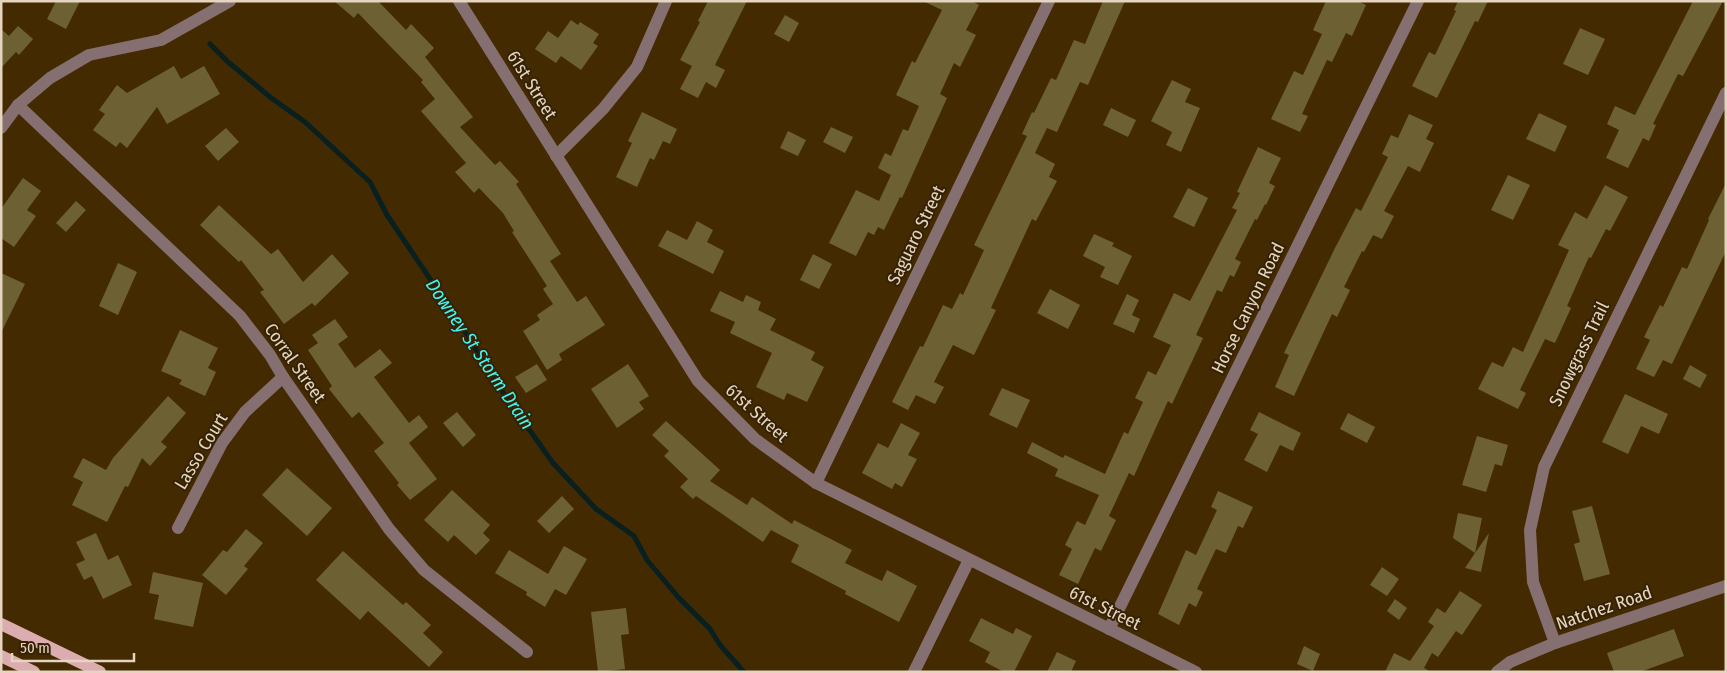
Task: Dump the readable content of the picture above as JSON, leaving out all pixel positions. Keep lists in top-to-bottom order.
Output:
{
  "streets": {
    "street": [
      "61st Street",
      "Saguaro Street",
      "Horse Canyon Road",
      "Snowgrass Trail",
      "Corral Street",
      "Lasso Court",
      "Natchez Road"
    ]
  },
  "crossings": [
    ["61st Street", "Saguaro Street"],
    ["61st Street", "Horse Canyon Road"],
    ["Snowgrass Trail", "Natchez Road"],
    ["Corral Street", "Lasso Court"]
  ],
  "water": ["Downey St Storm Drain"],
  "scale_bar": "50 m"
}
